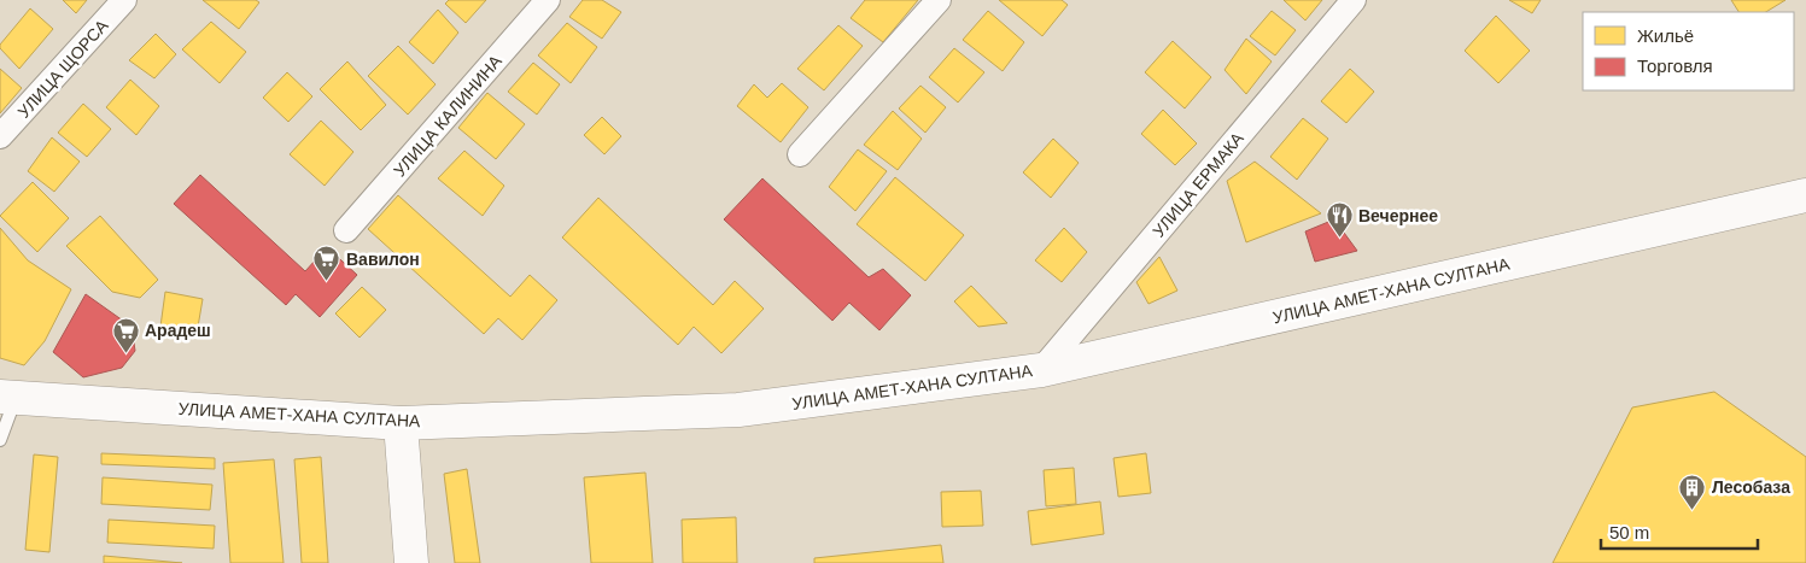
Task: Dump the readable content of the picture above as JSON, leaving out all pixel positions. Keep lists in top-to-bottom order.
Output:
{
  "streets": {
    "main road": ["УЛИЦА АМЕТ-ХАНА СУЛТАНА"],
    "street": ["УЛИЦА ЩОРСА", "УЛИЦА КАЛИНИНА", "УЛИЦА ЕРМАКА"]
  },
  "crossings": [
    ["УЛИЦА ЕРМАКА", "УЛИЦА АМЕТ-ХАНА СУЛТАНА"]
  ],
  "places": {
    "restaurant": ["Вечернее"],
    "supermarket": ["Вавилон", "Арадеш"],
    "building": ["Лесобаза"]
  },
  "legend": ["Жильё", "Торговля"],
  "scale_bar": "50 m"
}
